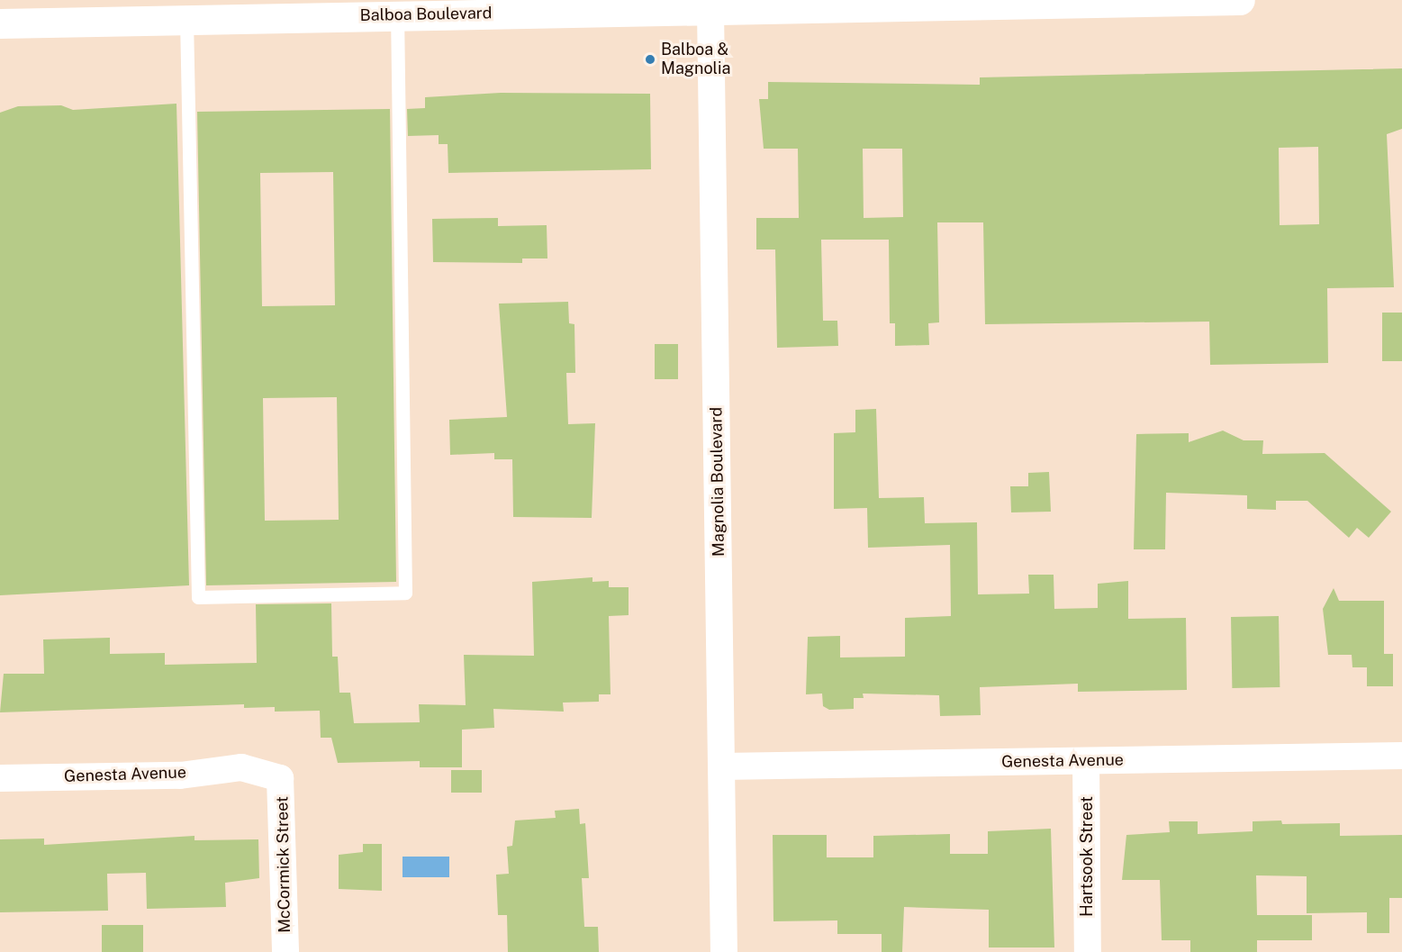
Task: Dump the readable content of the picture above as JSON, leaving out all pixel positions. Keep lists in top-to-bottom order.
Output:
{
  "streets": {
    "main road": ["Balboa Boulevard"],
    "street": [
      "Magnolia Boulevard",
      "Genesta Avenue",
      "Hartsook Street",
      "McCormick Street"
    ]
  },
  "crossings": [
    ["Balboa Boulevard", "Magnolia Boulevard"],
    ["Magnolia Boulevard", "Genesta Avenue"],
    ["Genesta Avenue", "Hartsook Street"],
    ["Genesta Avenue", "McCormick Street"]
  ],
  "places": ["Balboa & Magnolia"]
}
